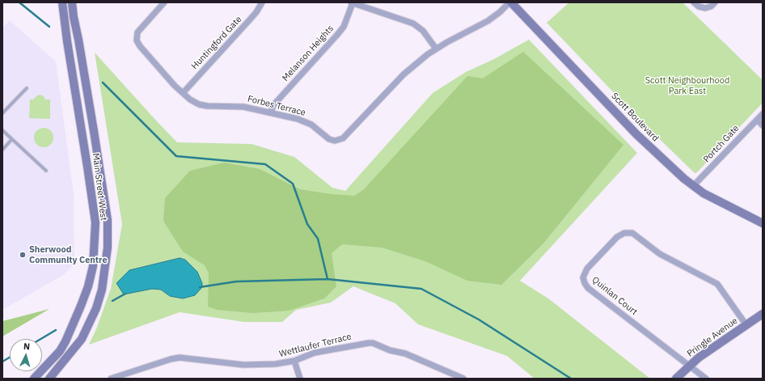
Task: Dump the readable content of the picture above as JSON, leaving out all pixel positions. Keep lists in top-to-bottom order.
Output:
{
  "streets": {
    "main road": ["Scott Boulevard", "Main Street West", "Pringle Avenue"],
    "street": [
      "Huntingford Gate",
      "Melanson Heights",
      "Forbes Terrace",
      "Portch Gate",
      "Quinlan Court",
      "Wettlaufer Terrace"
    ]
  },
  "crossings": [
    ["Huntingford Gate", "Forbes Terrace"],
    ["Melanson Heights", "Forbes Terrace"],
    ["Forbes Terrace", "Scott Boulevard"],
    ["Scott Boulevard", "Portch Gate"],
    ["Quinlan Court", "Pringle Avenue"]
  ],
  "parks": ["Scott Neighbourhood Park East"],
  "places": ["Sherwood Community Centre"],
  "north": "top"
}
